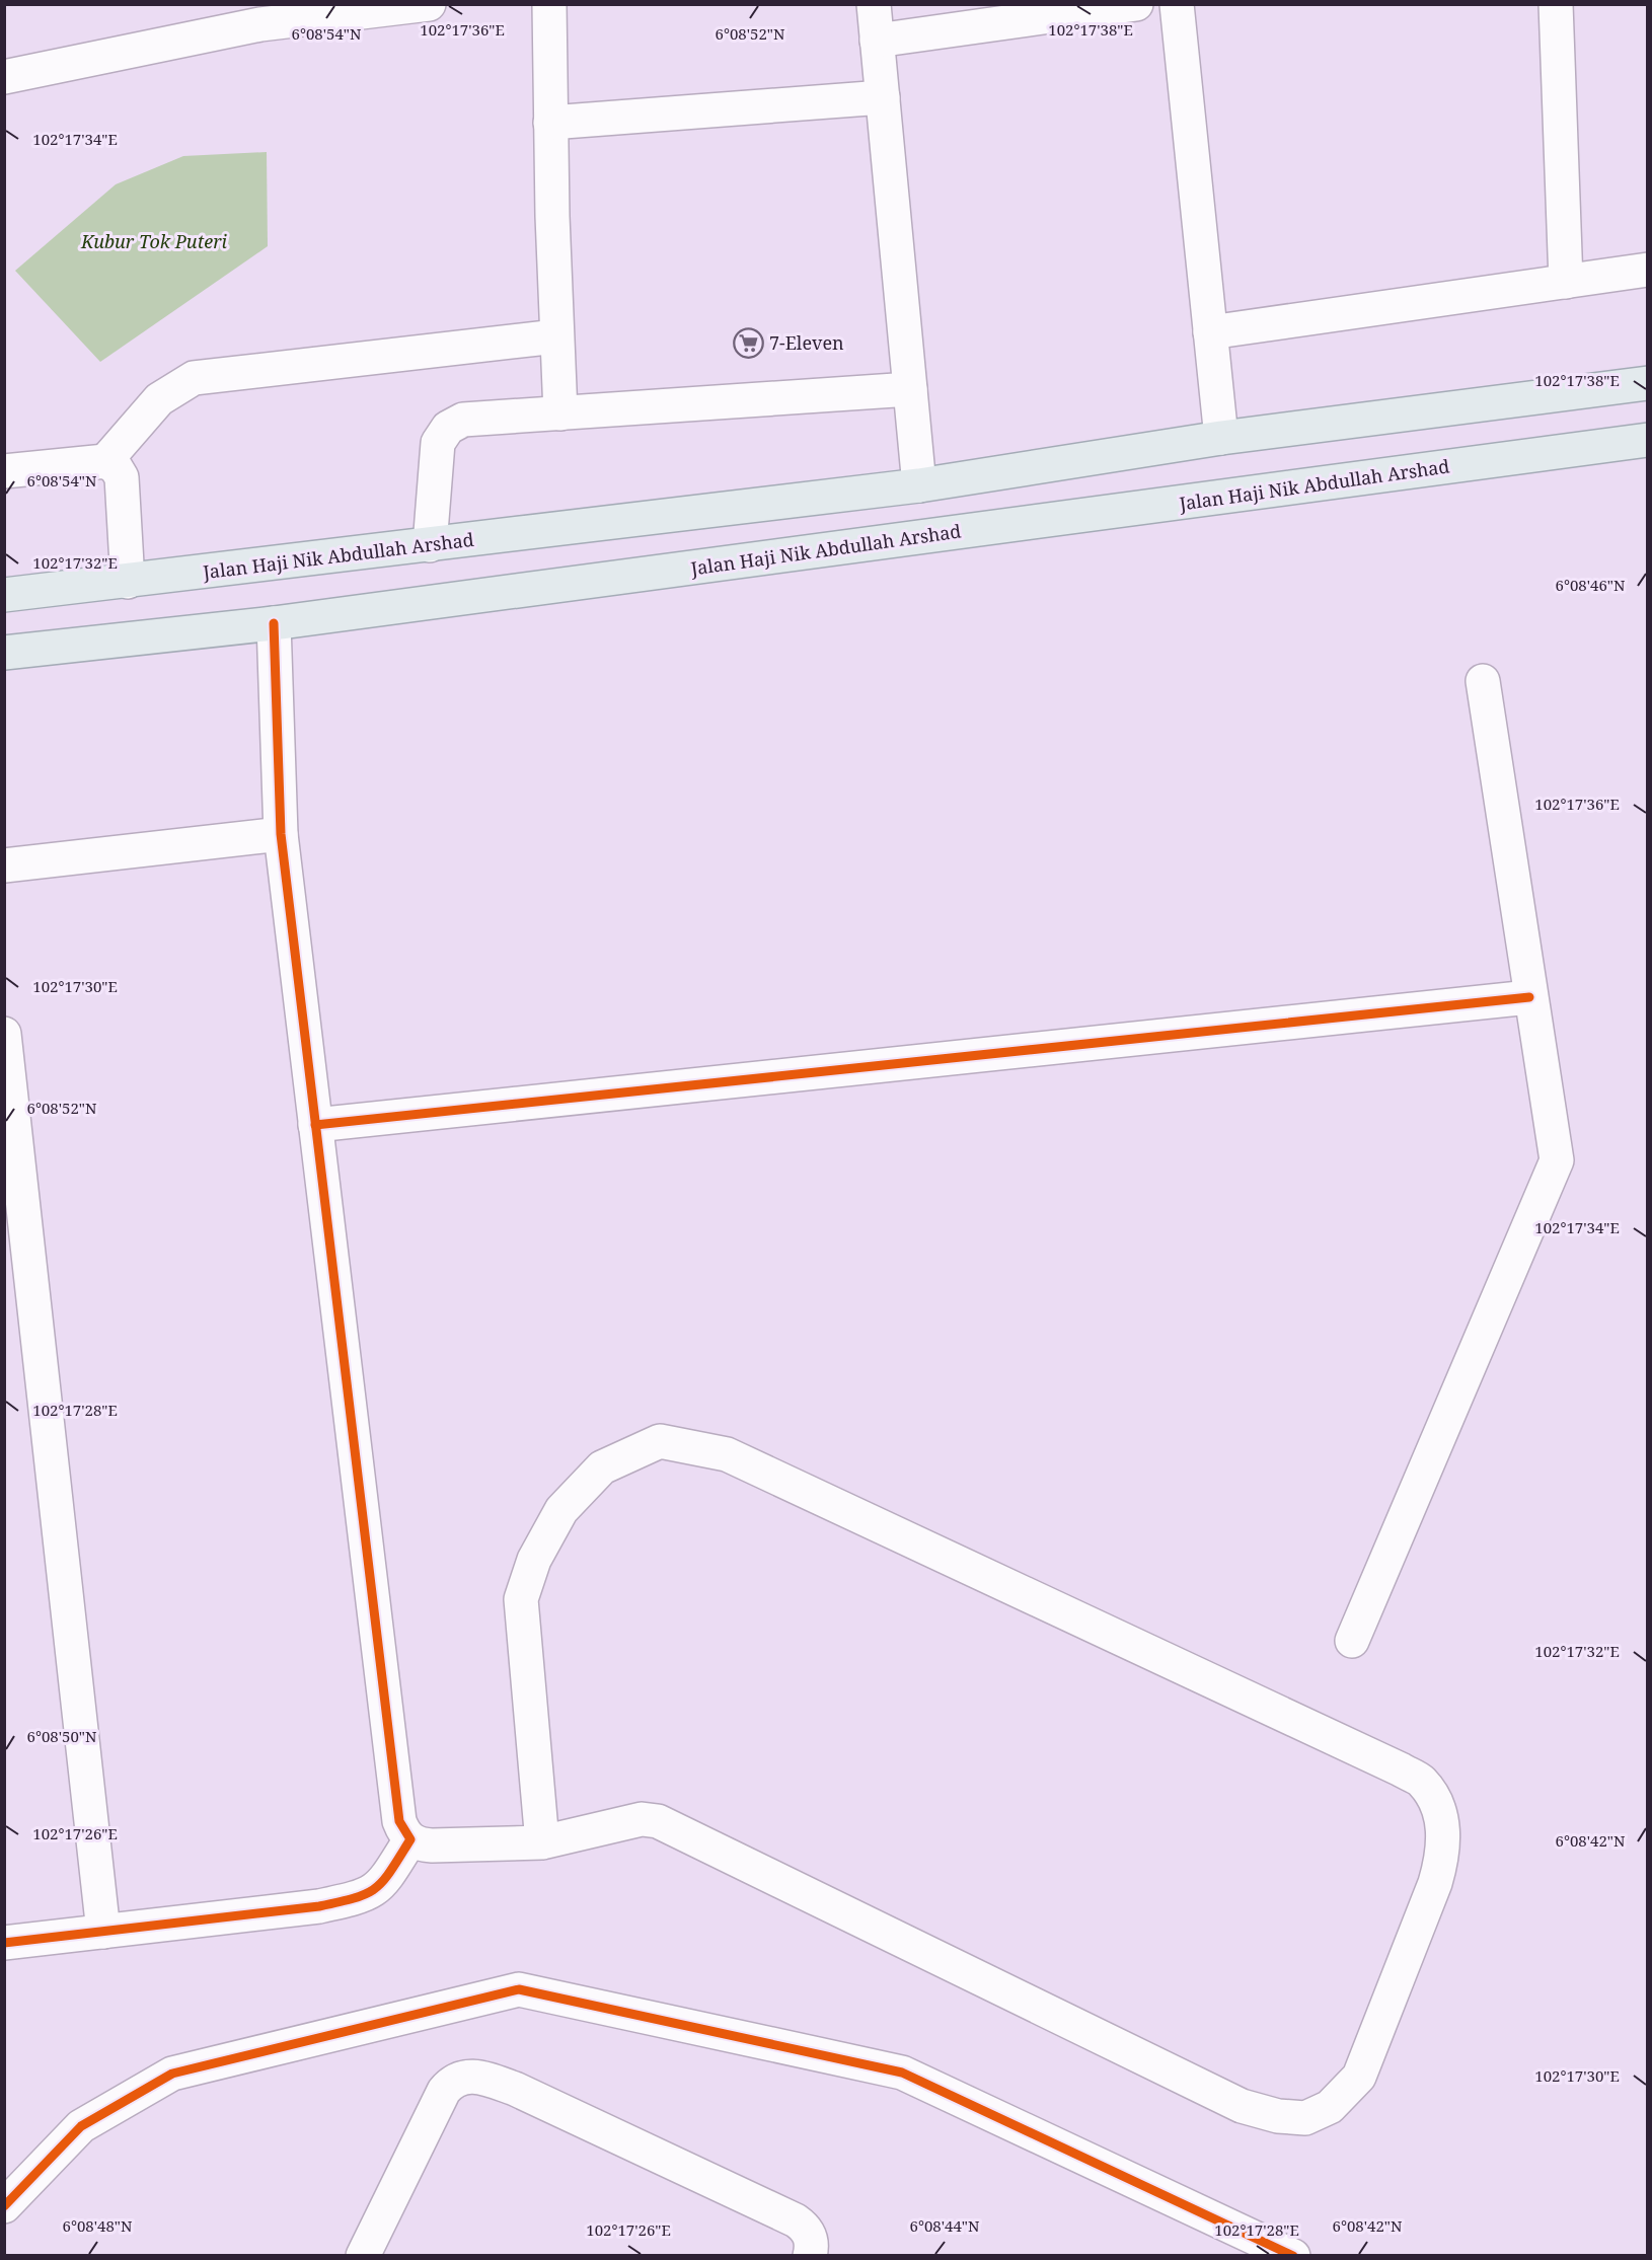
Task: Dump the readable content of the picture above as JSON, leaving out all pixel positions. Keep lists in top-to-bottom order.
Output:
{
  "streets": {
    "main road": ["Jalan Haji Nik Abdullah Arshad"]
  },
  "parks": ["Kubur Tok Puteri"],
  "places": {
    "supermarket": ["7-Eleven"]
  },
  "coordinates": [
    "102°17'36\"E",
    "102°17'38\"E",
    "6°08'54\"N",
    "6°08'52\"N",
    "102°17'34\"E",
    "102°17'32\"E",
    "6°08'46\"N",
    "102°17'30\"E",
    "102°17'28\"E",
    "6°08'50\"N",
    "102°17'26\"E",
    "6°08'42\"N",
    "6°08'48\"N",
    "6°08'44\"N"
  ]
}
